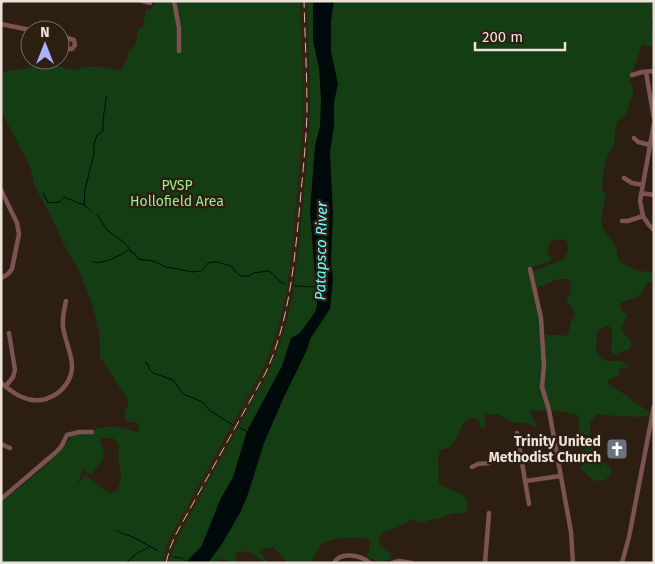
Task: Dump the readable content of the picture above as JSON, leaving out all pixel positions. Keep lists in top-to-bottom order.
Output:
{
  "water": ["Patapsco River"],
  "parks": ["PVSP Hollofield Area"],
  "places": {
    "church": ["Trinity United Methodist Church"]
  },
  "scale_bar": "200 m",
  "north": "top"
}
